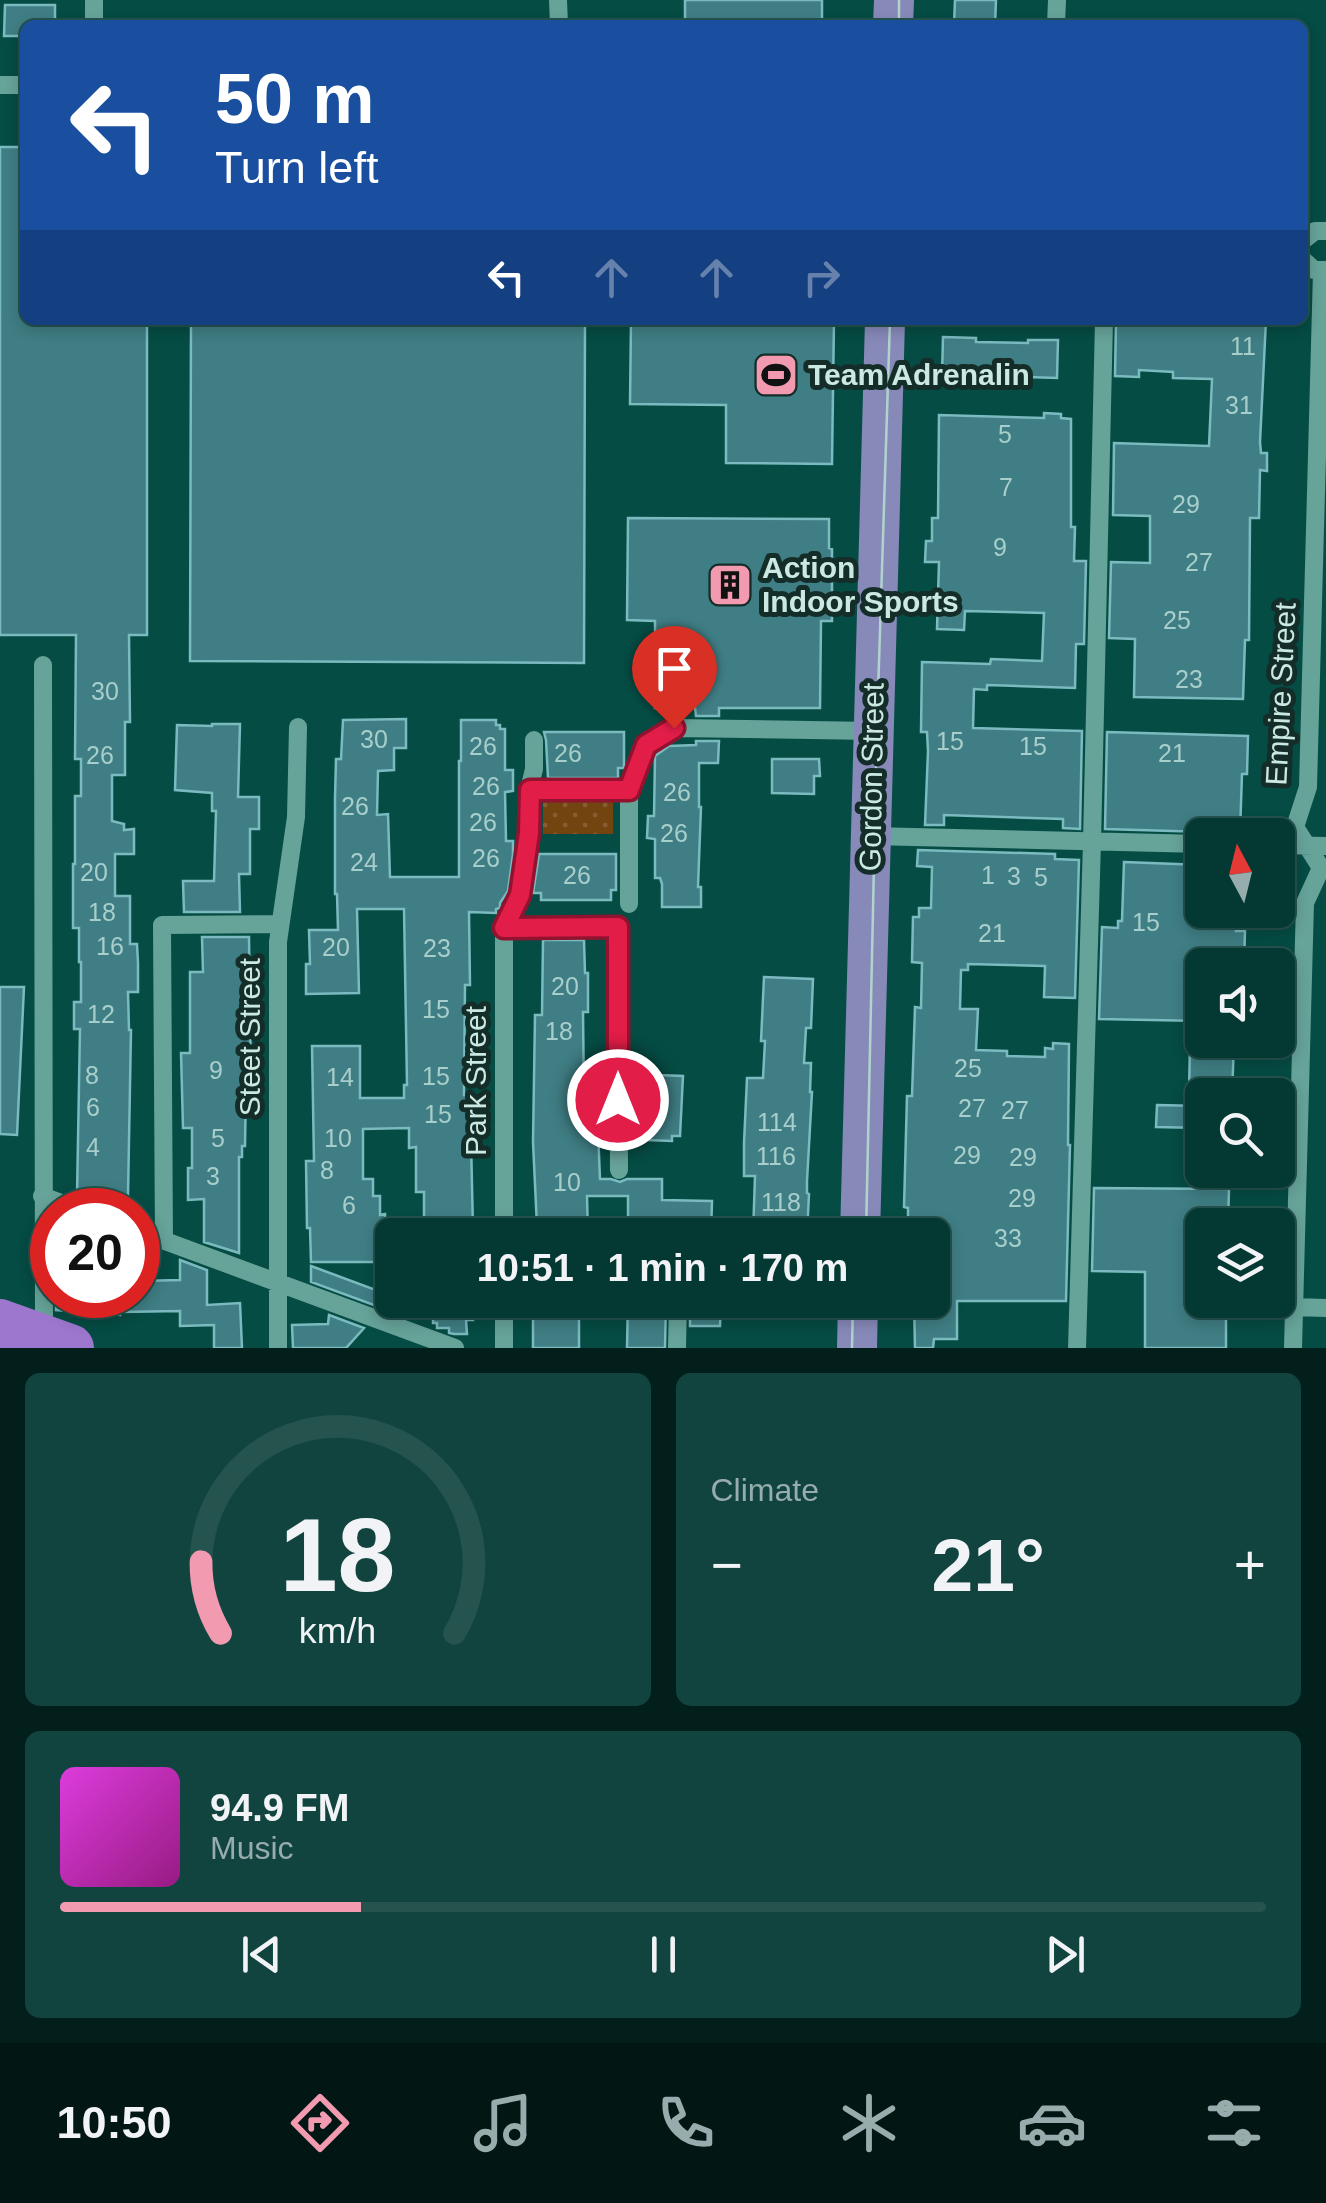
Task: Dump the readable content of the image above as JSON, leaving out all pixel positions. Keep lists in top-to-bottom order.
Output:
{
  "streets": {
    "main road": ["Gordon Street"],
    "street": ["Empire Street", "Steet Street", "Park Street"]
  },
  "places": {
    "sports": ["Team Adrenalin"],
    "building": ["Action Indoor Sports"]
  },
  "house_numbers": [
    "11",
    "31",
    "5",
    "7",
    "29",
    "9",
    "27",
    "25",
    "23",
    "30",
    "30",
    "15",
    "26",
    "15",
    "26",
    "21",
    "26",
    "26",
    "26",
    "26",
    "26",
    "26",
    "26",
    "24",
    "20",
    "26",
    "1",
    "3",
    "5",
    "18",
    "15",
    "21",
    "16",
    "20",
    "23",
    "20",
    "15",
    "12",
    "18",
    "25",
    "9",
    "8",
    "15",
    "14",
    "6",
    "27",
    "27",
    "15",
    "114",
    "5",
    "10",
    "4",
    "29",
    "116",
    "29",
    "8",
    "3",
    "10",
    "29",
    "118",
    "6",
    "33"
  ],
  "north": "top",
  "page": {
    "turn": ["50 m", "Turn left"],
    "limit": "20",
    "trip": "10:51 · 1 min · 170 m",
    "tile": "Climate",
    "heat": ["−", "21°", "+"],
    "song": ["94.9 FM", "Music"],
    "tabs": "10:50",
    "gauge": ["18", "km/h"]
  }
}
